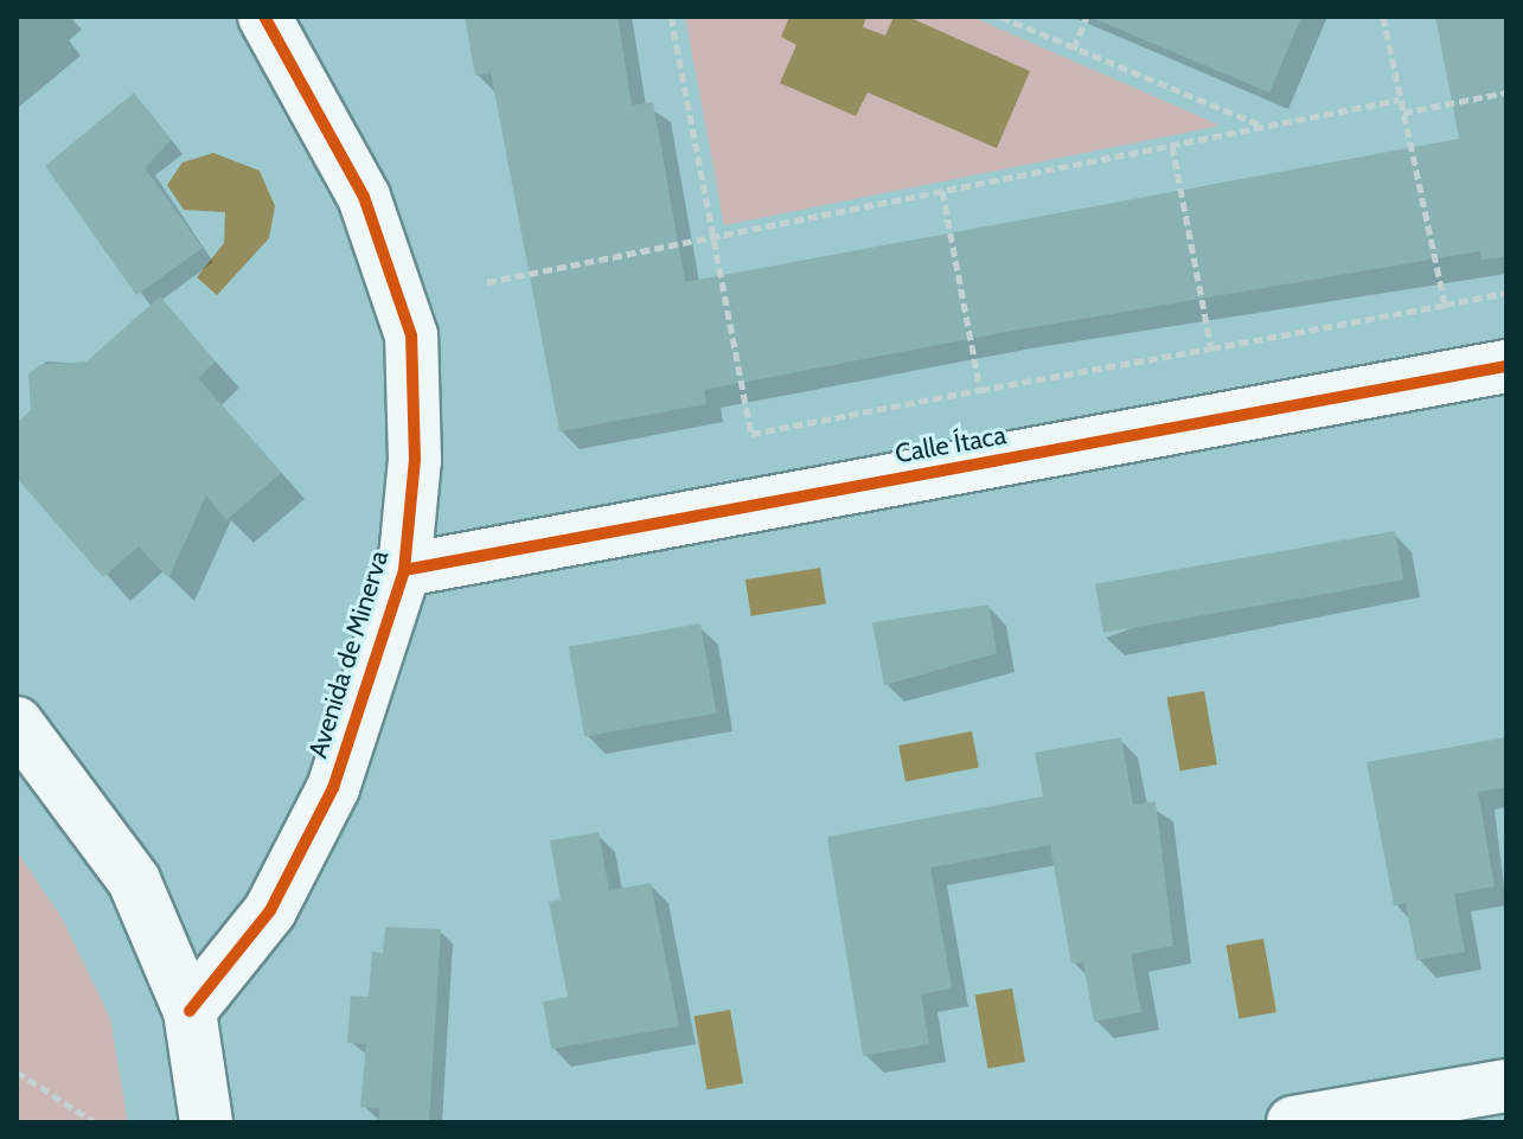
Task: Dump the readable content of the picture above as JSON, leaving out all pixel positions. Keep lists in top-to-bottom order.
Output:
{
  "streets": {
    "street": ["Calle Ítaca", "Avenida de Minerva"]
  },
  "crossings": [
    ["Calle Ítaca", "Avenida de Minerva"]
  ]
}
